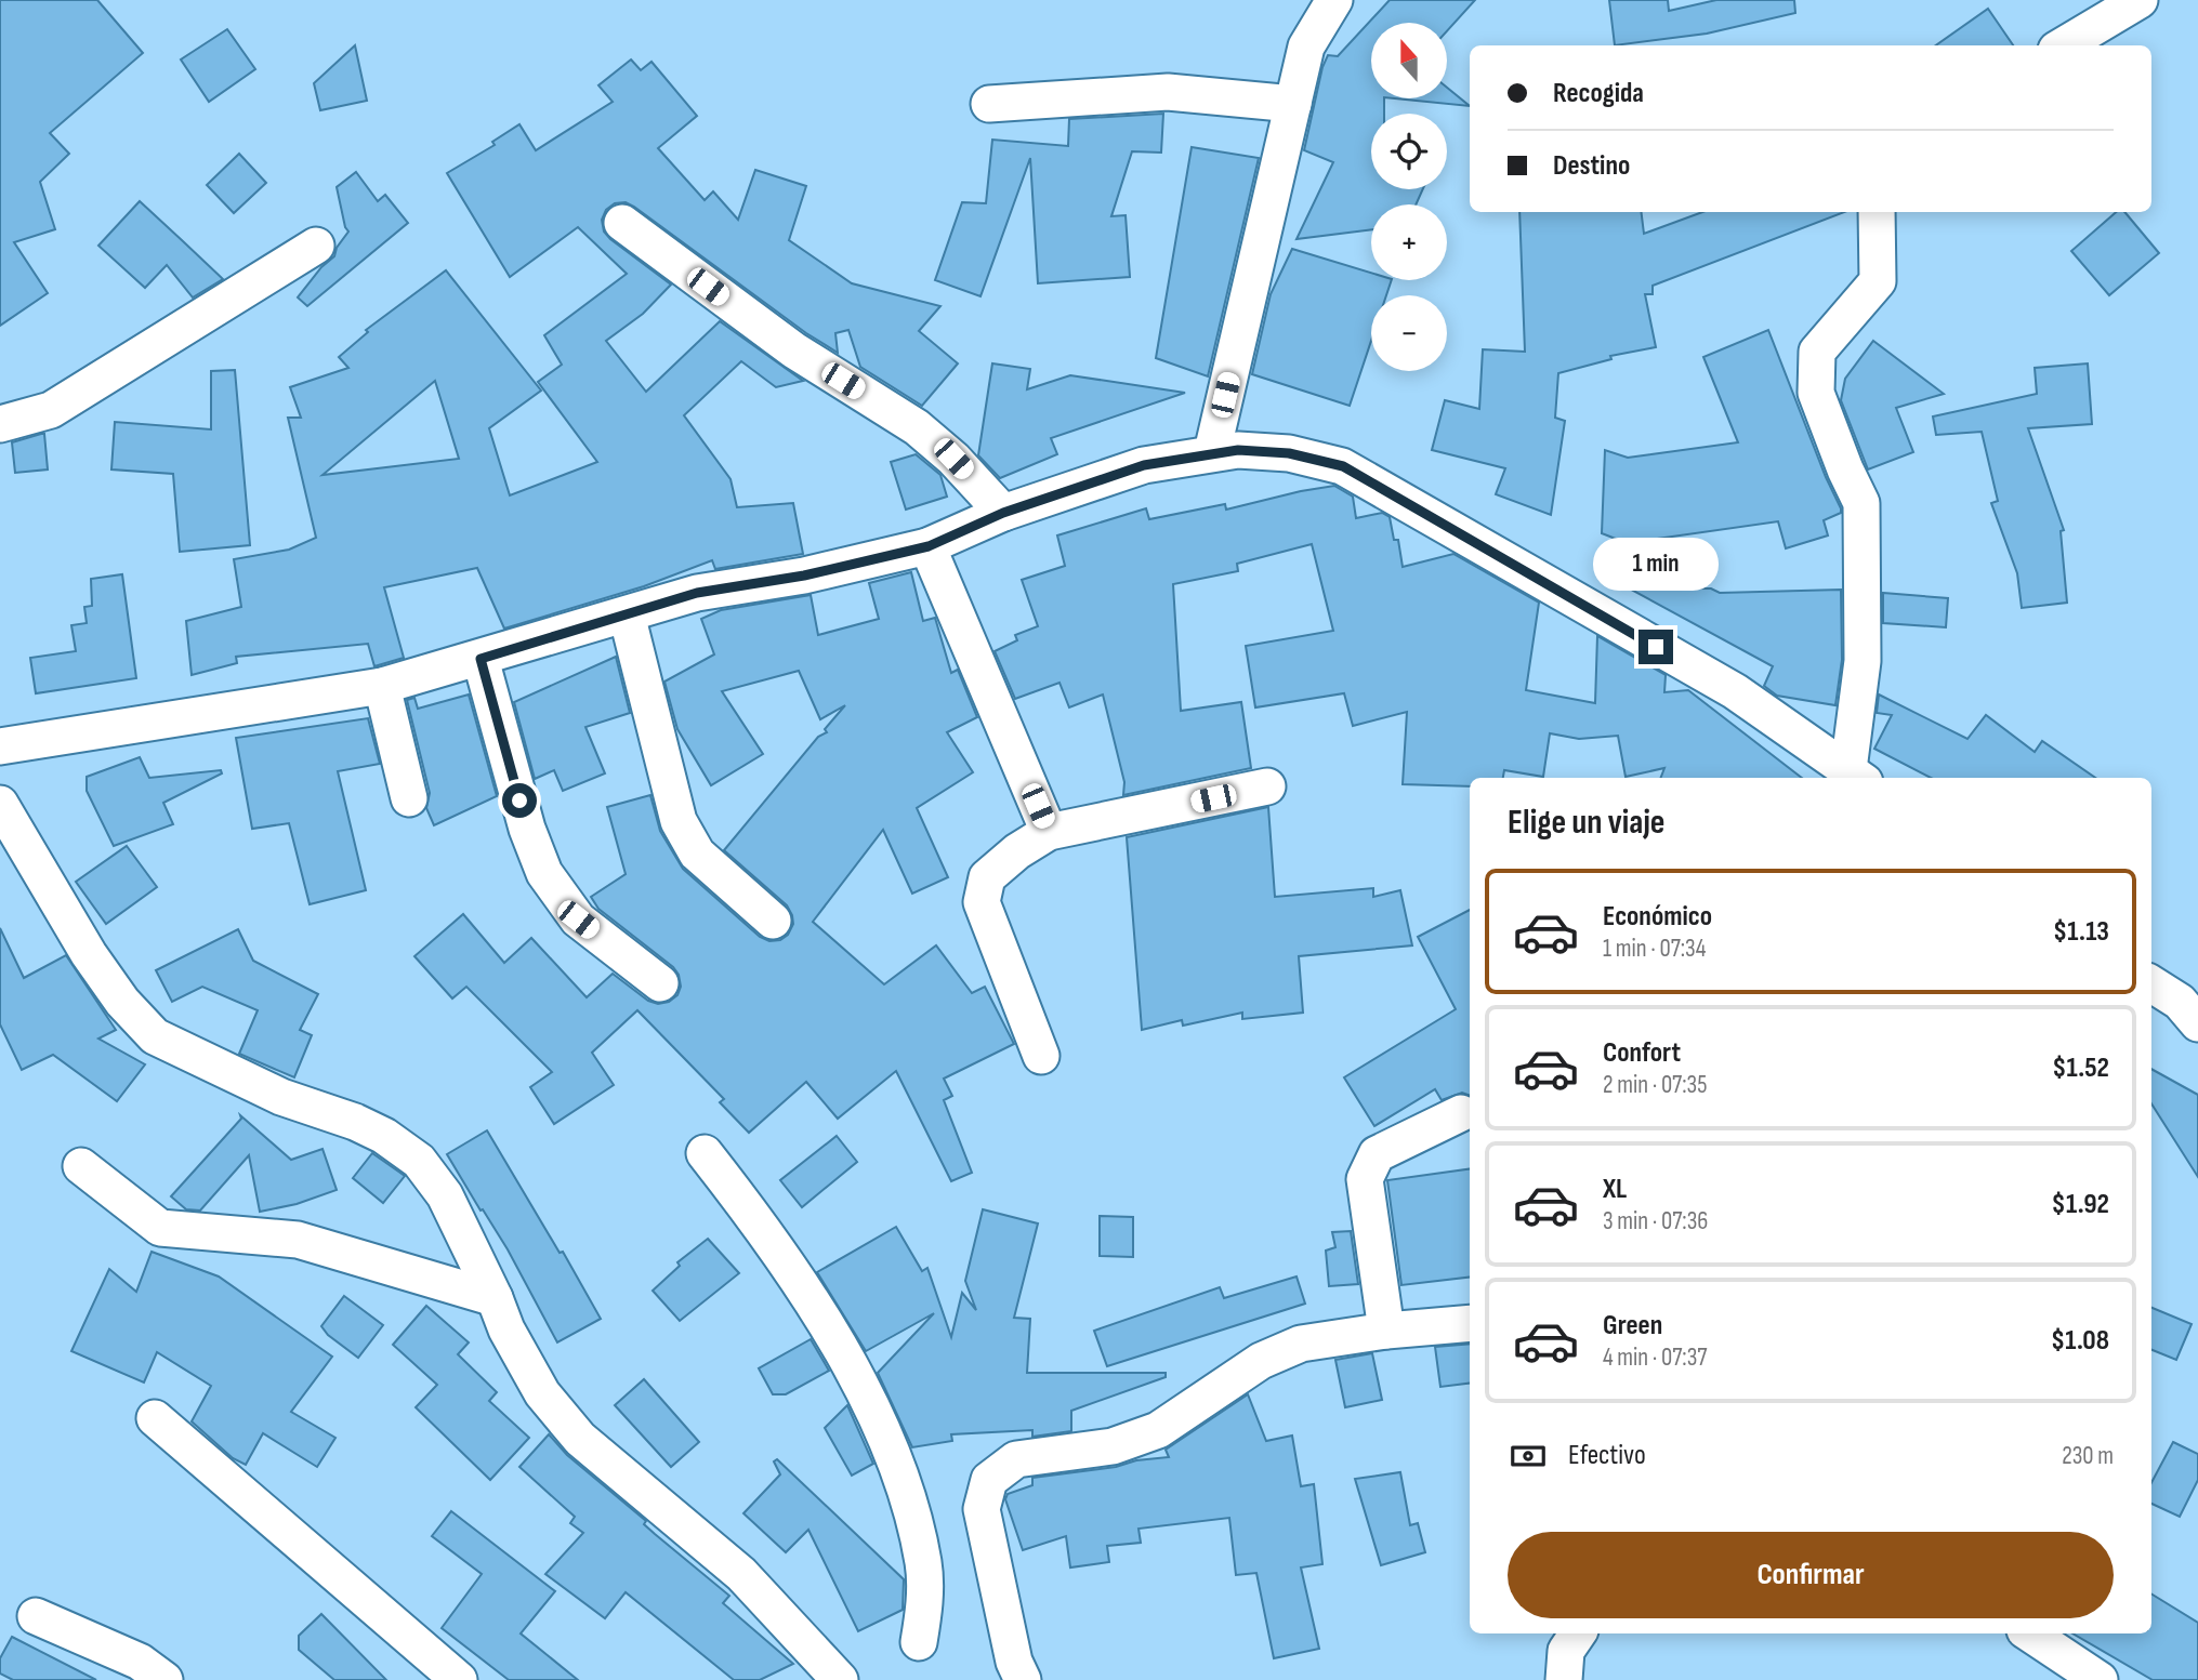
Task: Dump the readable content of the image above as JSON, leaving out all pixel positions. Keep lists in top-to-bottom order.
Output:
{
  "north": "top",
  "page": {
    "map_buttons": ["+", "−"],
    "banner": ["Recogida", "Destino"],
    "bubble": "1 min",
    "heading": "Elige un viaje",
    "list": [
      {
        "name": "Económico",
        "note": "1 min · 07:34",
        "value": "$1.13"
      },
      {
        "name": "Confort",
        "note": "2 min · 07:35",
        "value": "$1.52"
      },
      {
        "name": "XL",
        "note": "3 min · 07:36",
        "value": "$1.92"
      },
      {
        "name": "Green",
        "note": "4 min · 07:37",
        "value": "$1.08"
      }
    ],
    "pay": ["Efectivo", "230 m"],
    "buttons": "Confirmar"
  }
}
